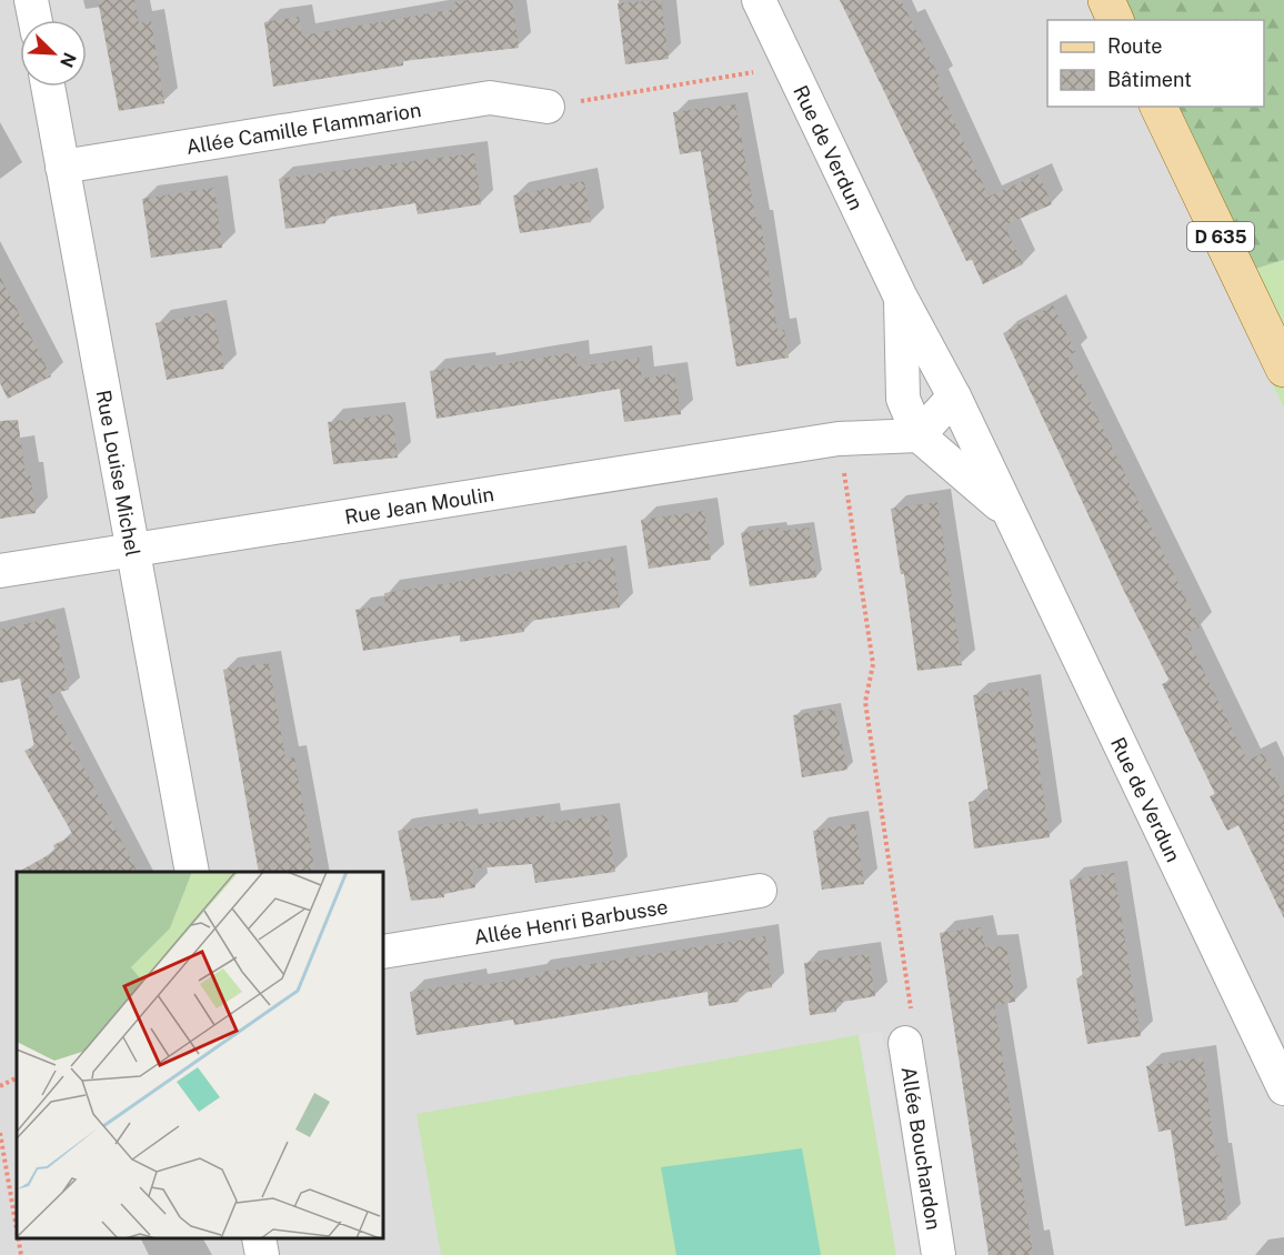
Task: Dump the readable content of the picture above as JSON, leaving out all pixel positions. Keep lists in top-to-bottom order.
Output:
{
  "streets": {
    "main road": ["D 635"],
    "street": [
      "Allée Camille Flammarion",
      "Rue de Verdun",
      "Rue Louise Michel",
      "Rue Jean Moulin",
      "Allée Henri Barbusse",
      "Allée Bouchardon"
    ]
  },
  "crossings": [
    ["Allée Camille Flammarion", "Rue Louise Michel"],
    ["Rue de Verdun", "Rue Jean Moulin"],
    ["Rue Louise Michel", "Rue Jean Moulin"]
  ],
  "legend": ["Route", "Bâtiment"],
  "north": "bottom right"
}
